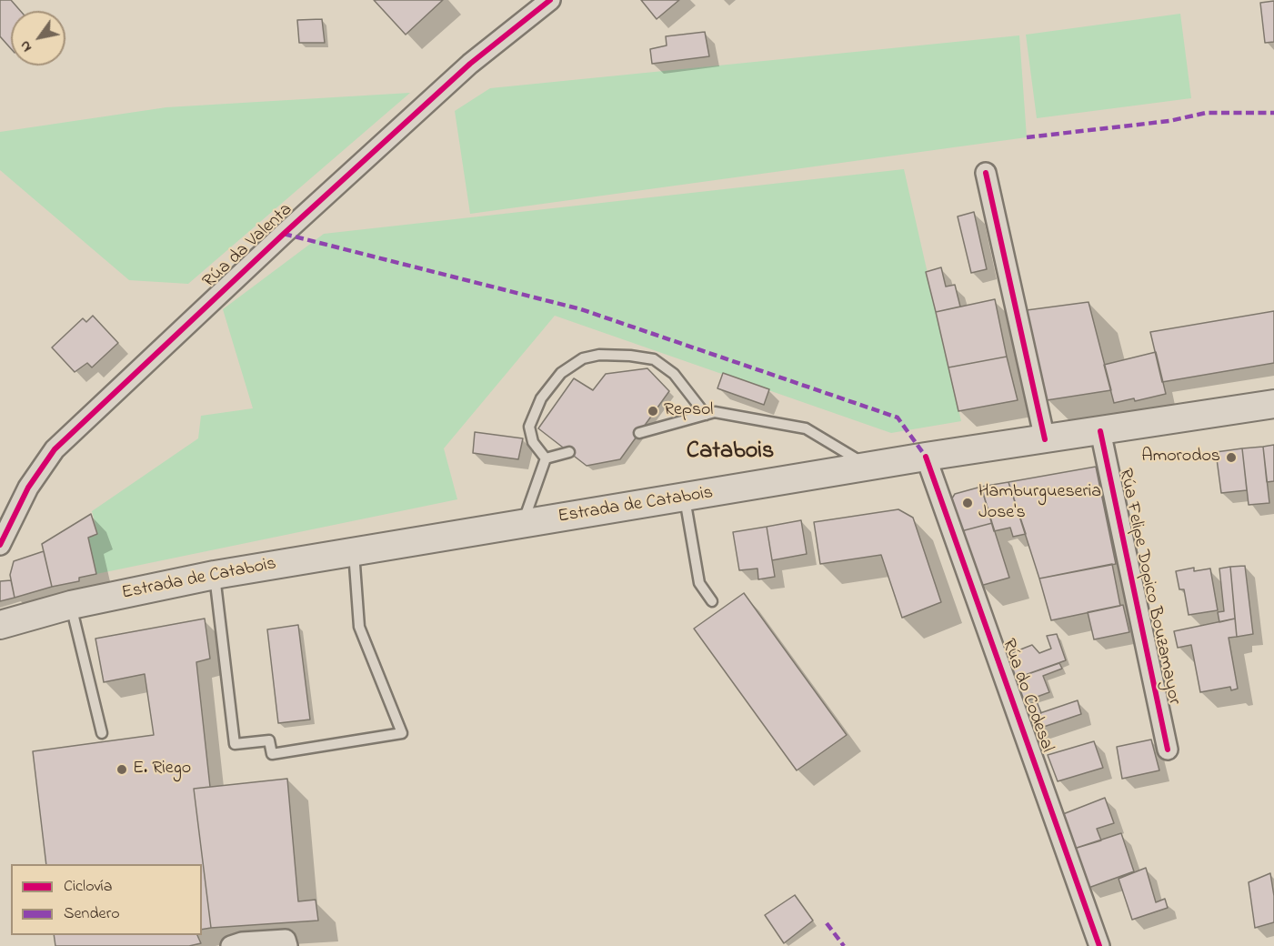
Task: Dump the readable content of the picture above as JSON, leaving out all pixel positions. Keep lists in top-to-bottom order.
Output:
{
  "streets": {
    "main road": ["Estrada de Catabois"],
    "street": ["Rúa da Valenta", "Rúa Felipe Dopico Bouzamayor", "Rúa do Codesal"]
  },
  "crossings": [
    ["Estrada de Catabois", "Rúa Felipe Dopico Bouzamayor"],
    ["Estrada de Catabois", "Rúa do Codesal"]
  ],
  "districts": ["Catabois"],
  "places": [
    "Repsol",
    "Amorodos",
    "Hamburgueseria Jose's",
    "E. Riego"
  ],
  "legend": ["Ciclovía", "Sendero"],
  "north": "bottom left"
}
